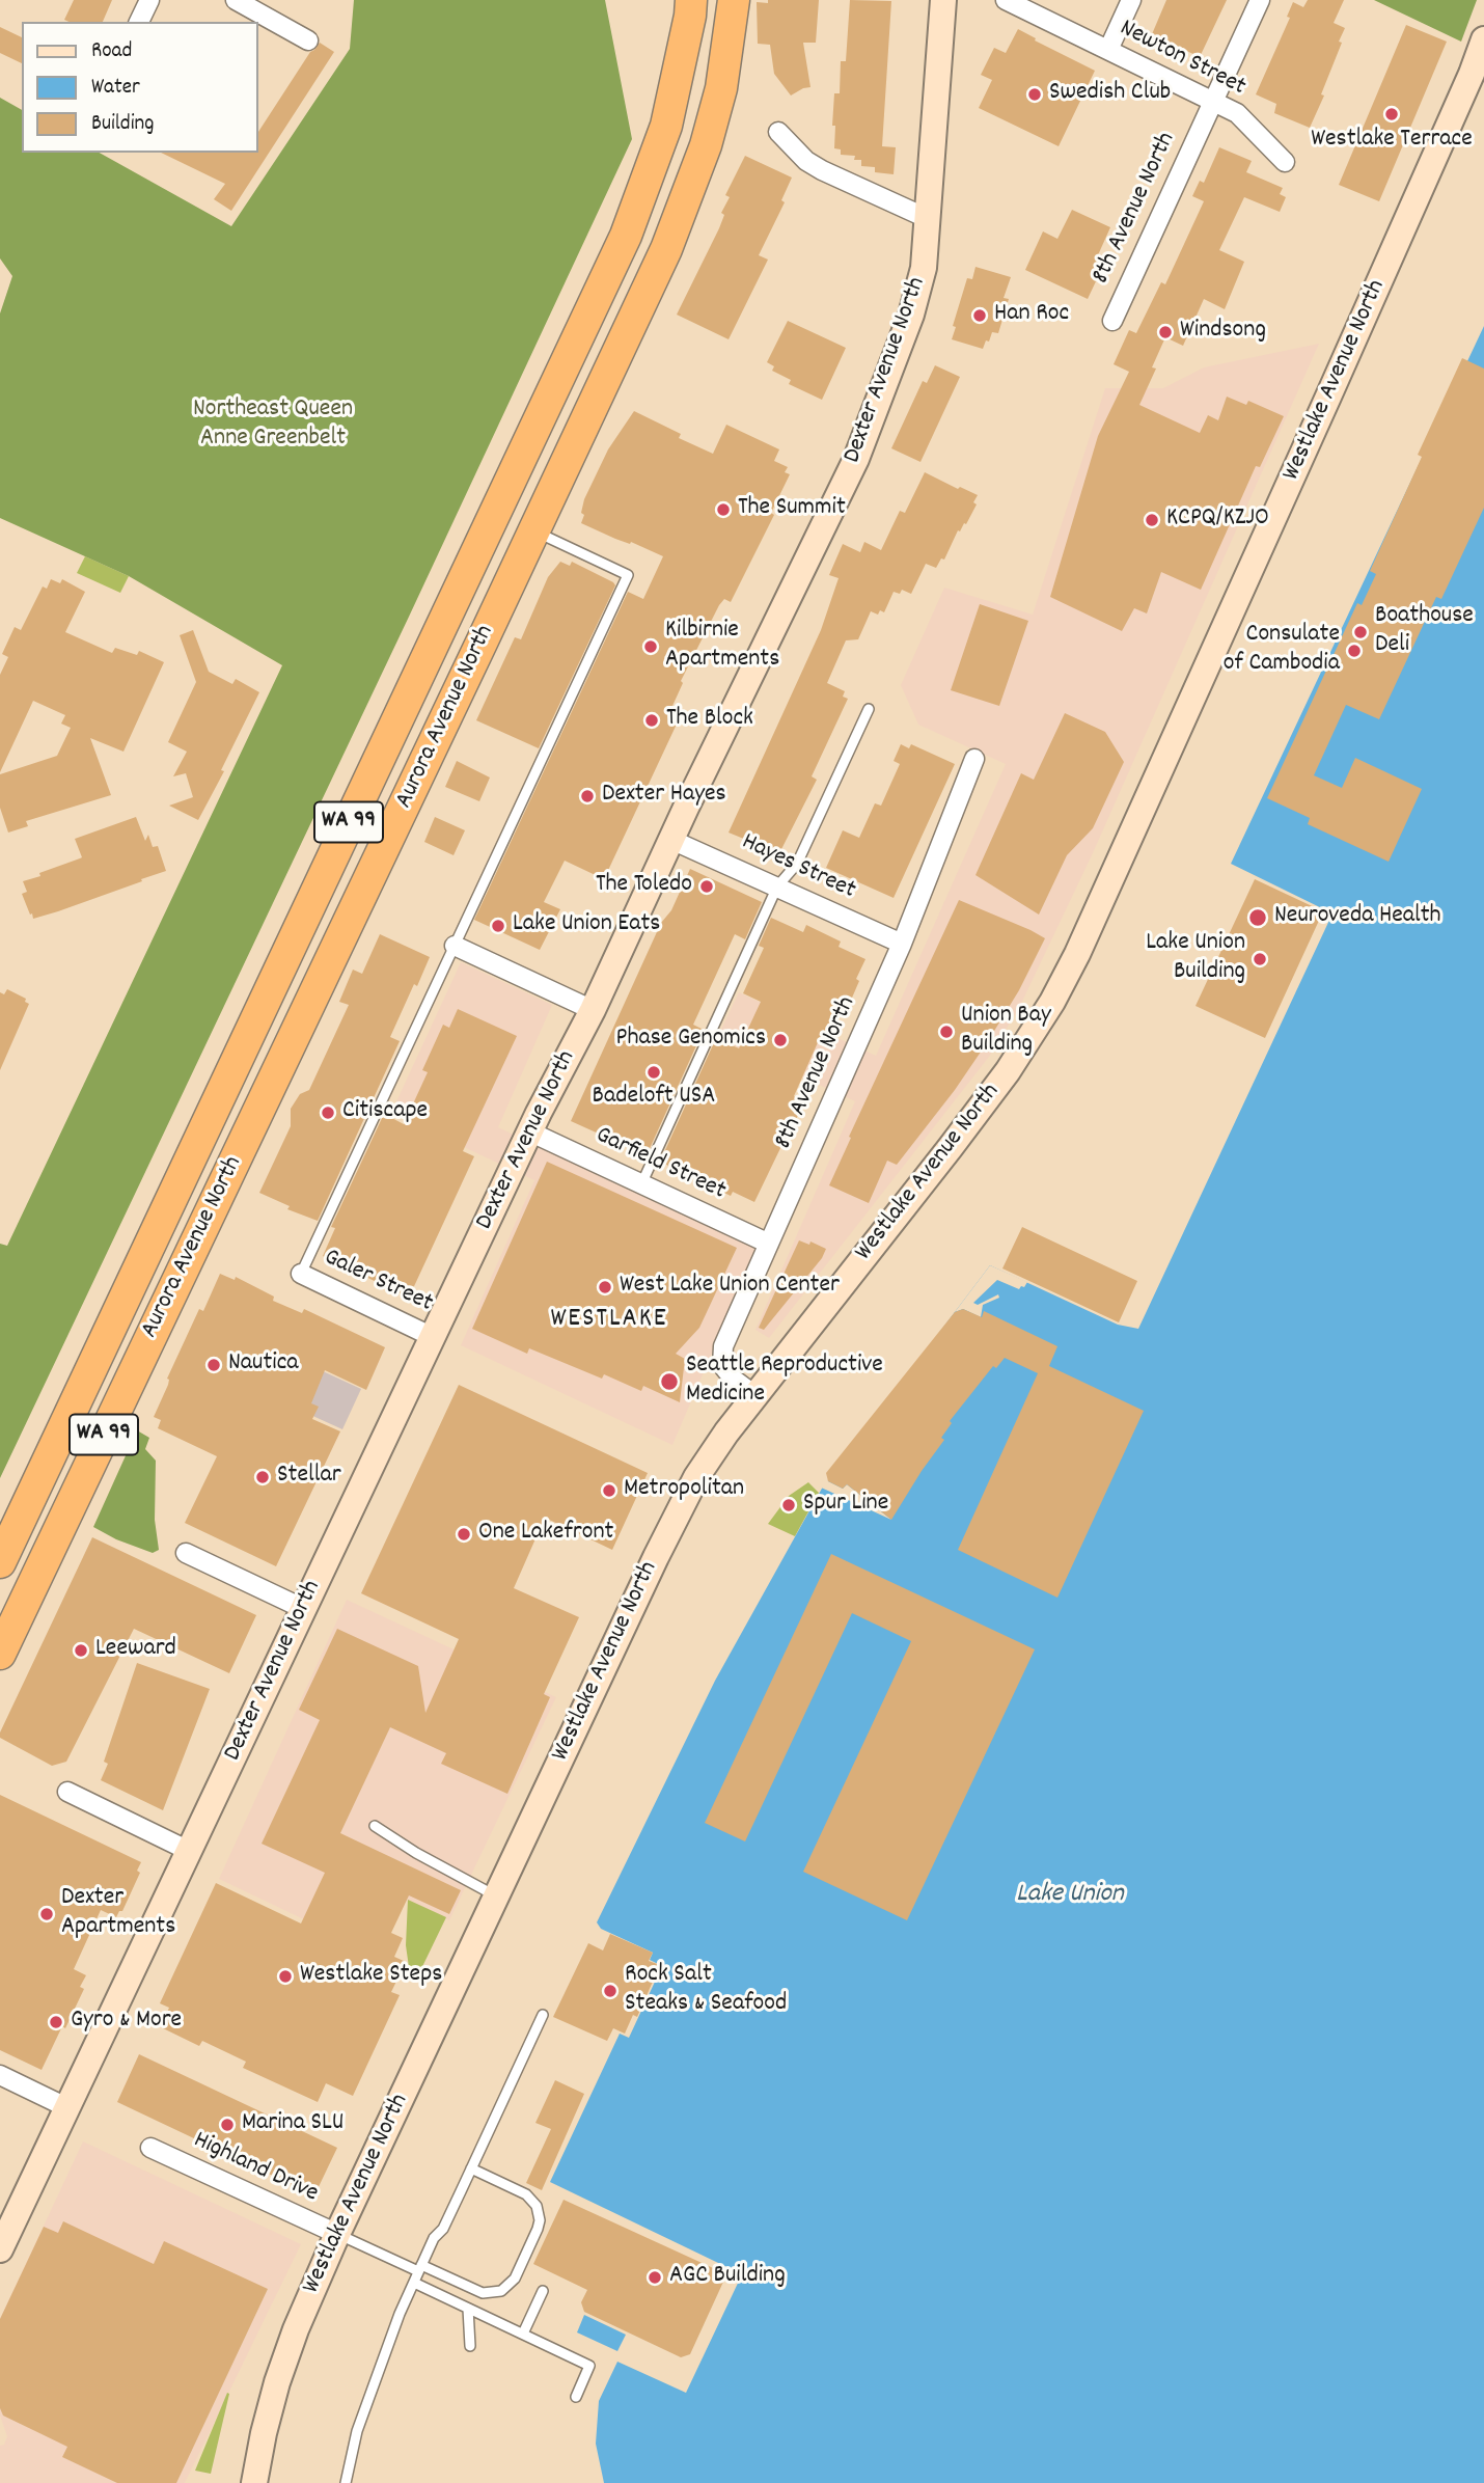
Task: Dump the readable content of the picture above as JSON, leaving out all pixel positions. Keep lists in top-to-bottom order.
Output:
{
  "streets": {
    "highway": ["Aurora Avenue North", "WA 99"],
    "main road": ["Dexter Avenue North", "Westlake Avenue North"],
    "street": [
      "Newton Street",
      "8th Avenue North",
      "Hayes Street",
      "Garfield Street",
      "Galer Street",
      "Highland Drive"
    ]
  },
  "crossings": [
    ["Newton Street", "8th Avenue North"],
    ["8th Avenue North", "Westlake Avenue North"],
    ["8th Avenue North", "Hayes Street"],
    ["8th Avenue North", "Garfield Street"],
    ["Dexter Avenue North", "Hayes Street"],
    ["Dexter Avenue North", "Garfield Street"],
    ["Dexter Avenue North", "Galer Street"],
    ["Westlake Avenue North", "Highland Drive"]
  ],
  "districts": ["WESTLAKE"],
  "water": ["Lake Union"],
  "parks": ["Northeast Queen Anne Greenbelt"],
  "places": [
    "Swedish Club",
    "Westlake Terrace",
    "Han Roc",
    "Windsong",
    "The Summit",
    "KCPQ/KZJO",
    "Boathouse Deli",
    "Kilbirnie Apartments",
    "Consulate of Cambodia",
    "The Block",
    "Dexter Hayes",
    "The Toledo",
    "Neuroveda Health",
    "Lake Union Eats",
    "Lake Union Building",
    "Union Bay Building",
    "Phase Genomics",
    "Badeloft USA",
    "Citiscape",
    "West Lake Union Center",
    "Nautica",
    "Seattle Reproductive Medicine",
    "Stellar",
    "Metropolitan",
    "Spur Line",
    "One Lakefront",
    "Leeward",
    "Dexter Apartments",
    "Westlake Steps",
    "Rock Salt Steaks & Seafood",
    "Gyro & More",
    "Marina SLU",
    "AGC Building"
  ],
  "legend": ["Road", "Water", "Building"]
}
